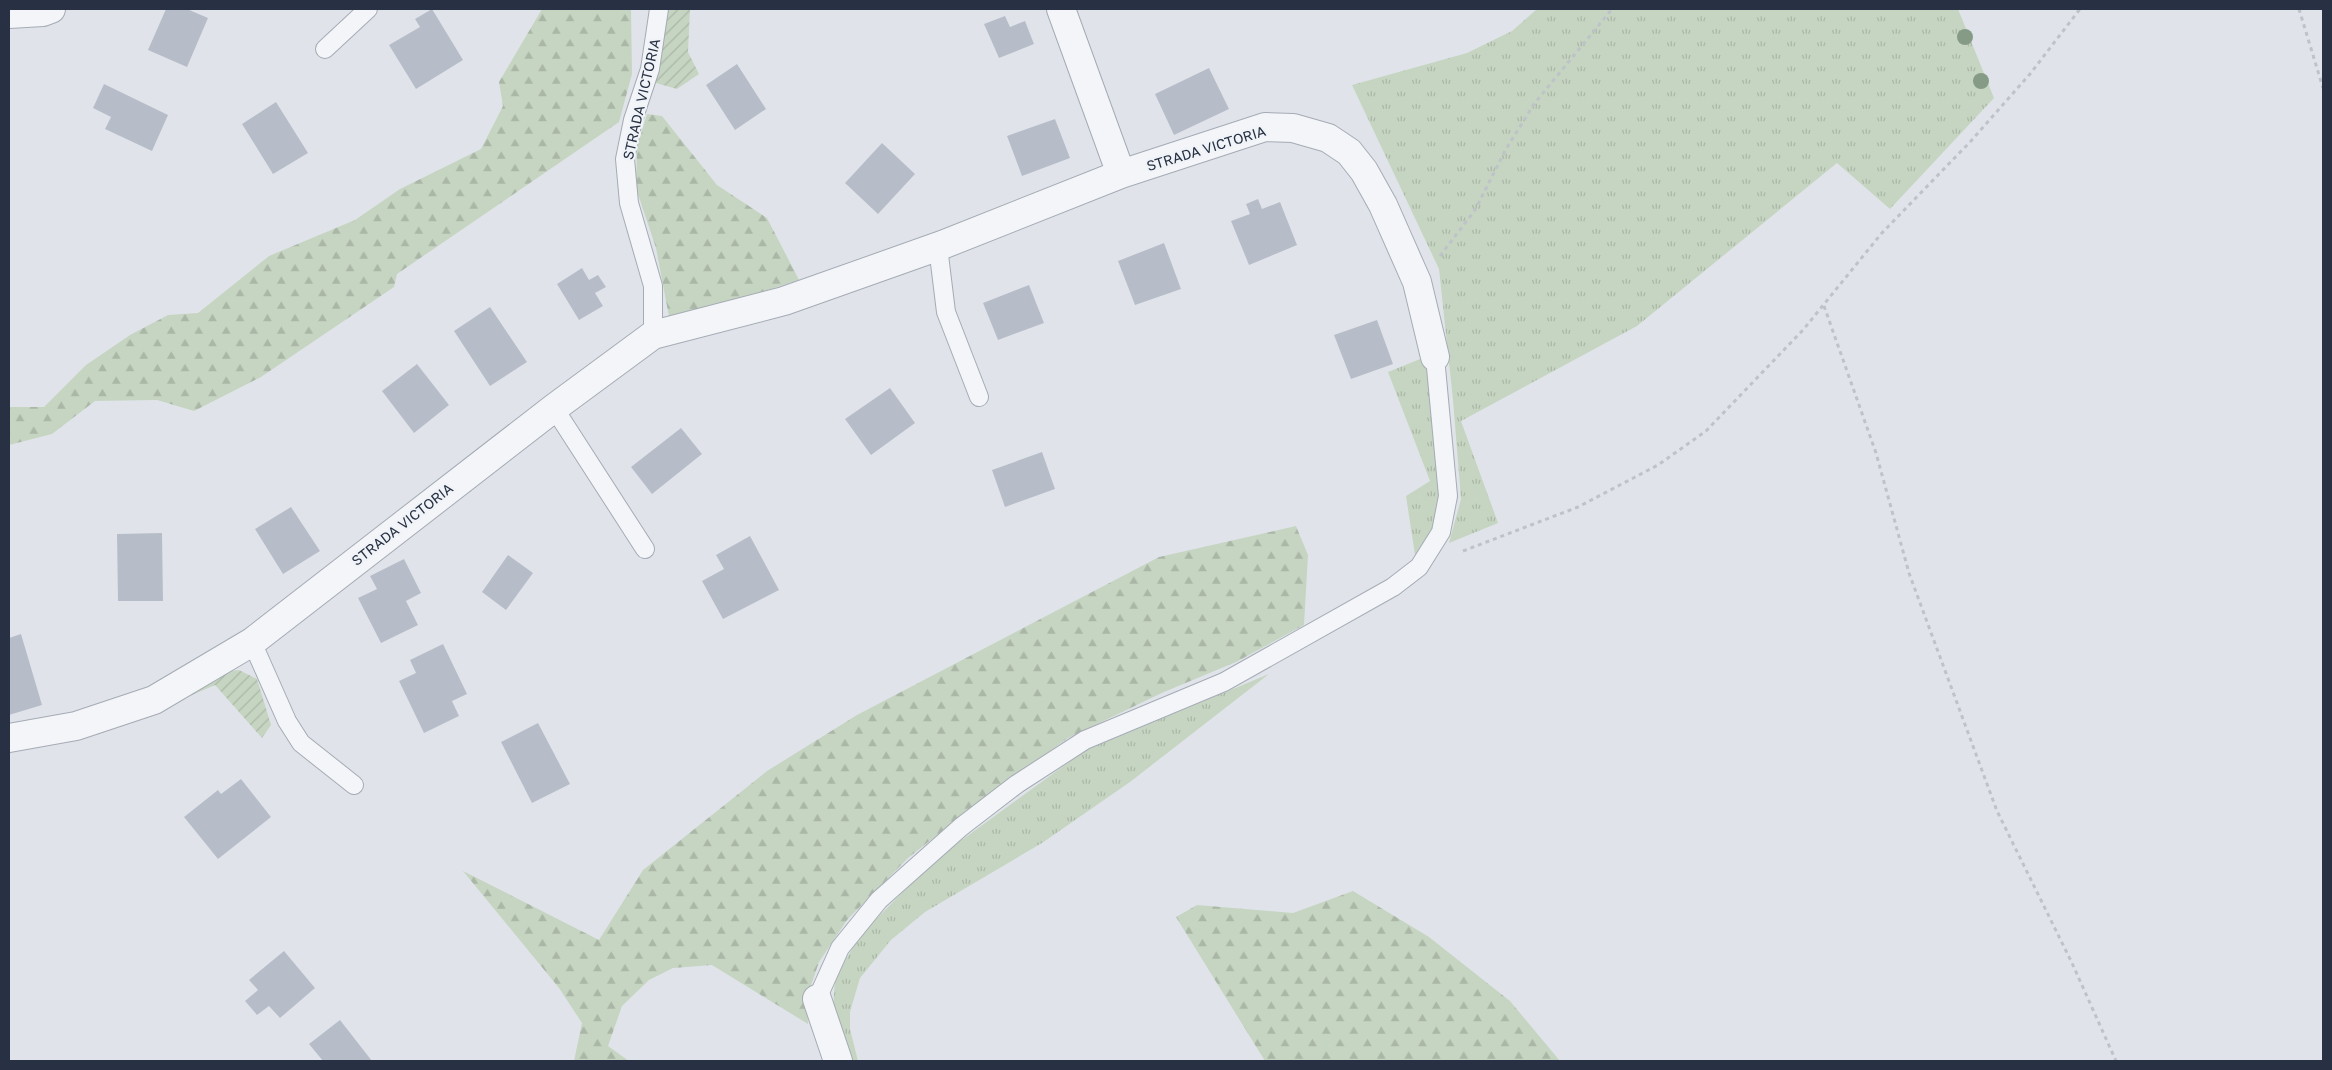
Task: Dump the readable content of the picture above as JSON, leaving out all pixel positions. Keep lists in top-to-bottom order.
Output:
{
  "streets": {
    "street": ["STRADA VICTORIA"]
  }
}
